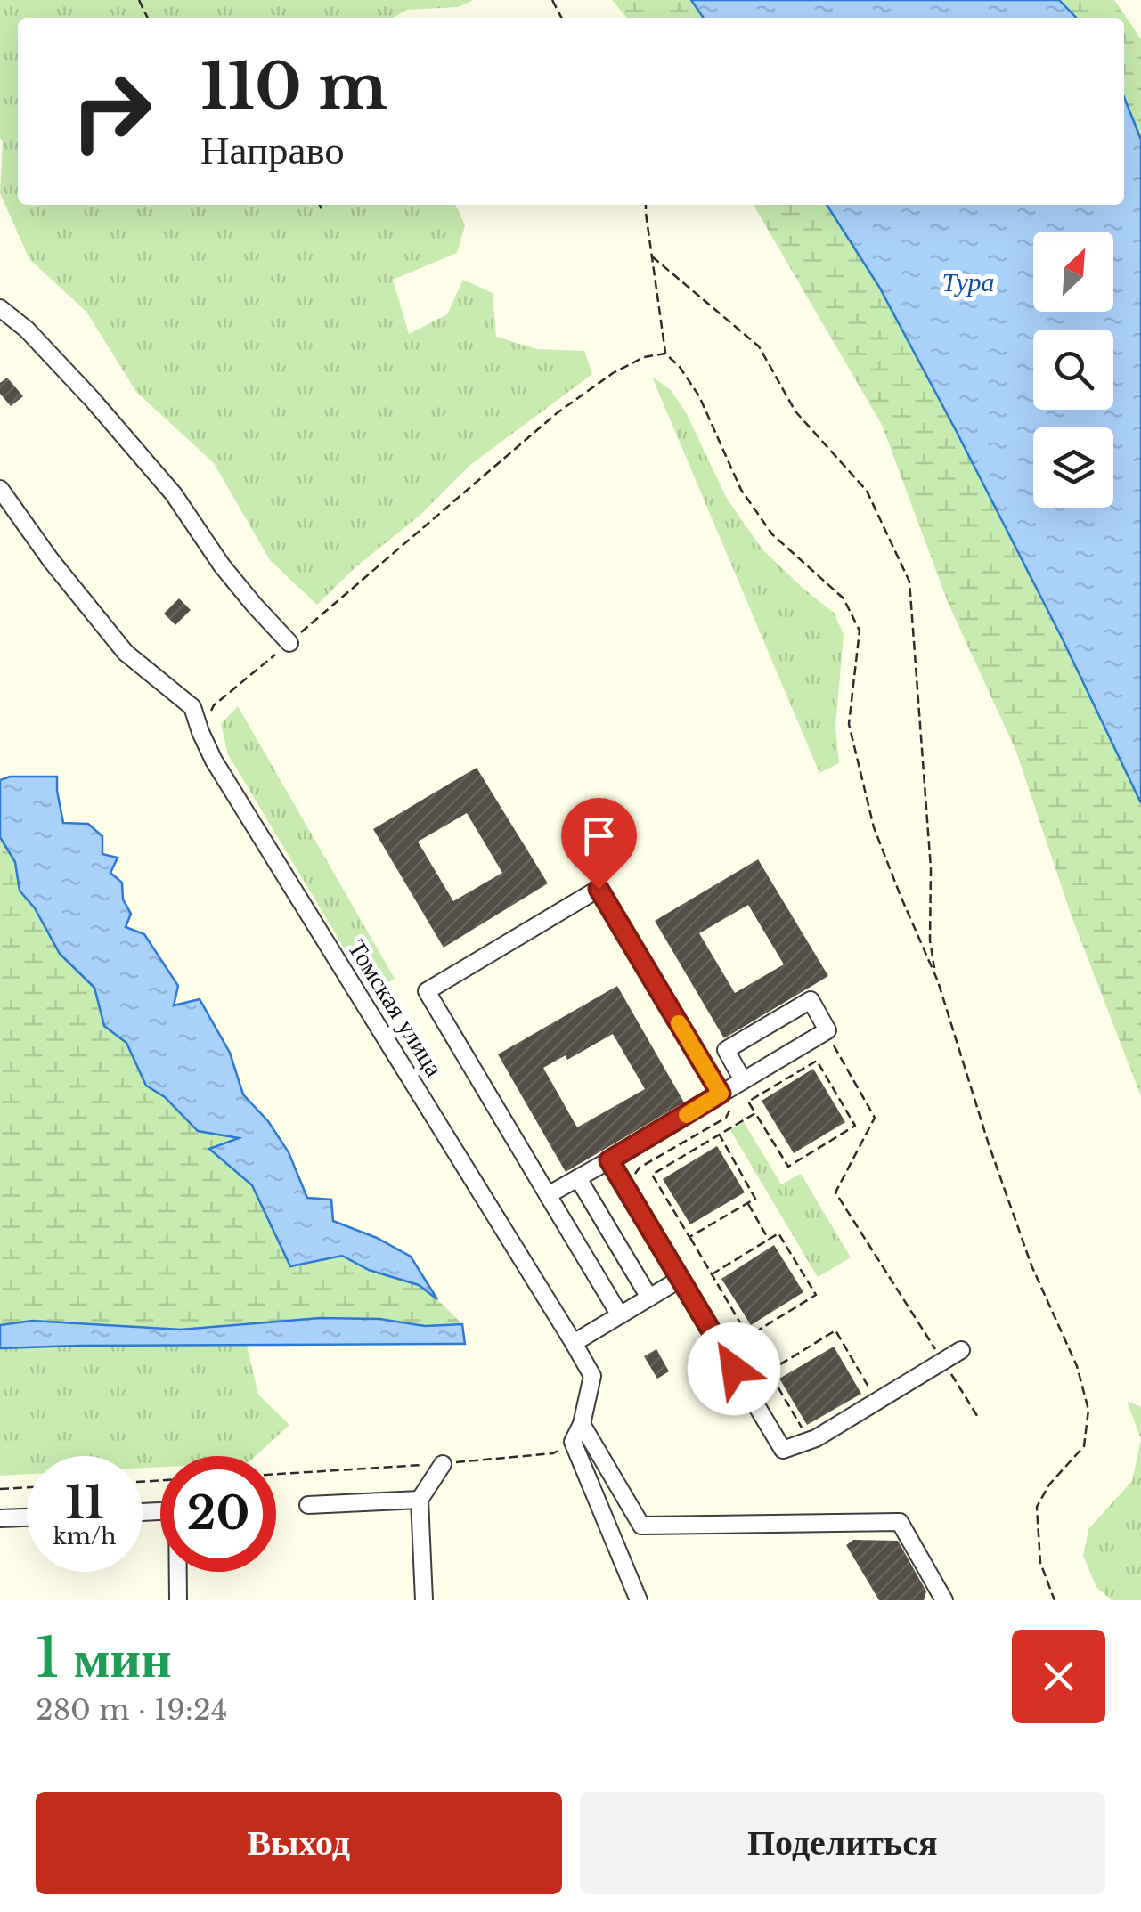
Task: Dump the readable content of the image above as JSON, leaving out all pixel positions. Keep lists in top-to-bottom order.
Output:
{
  "streets": {
    "street": ["Томская улица"]
  },
  "water": ["Тура"],
  "north": "top right",
  "page": {
    "turn": ["110 m", "Направо"],
    "speed": "11 km/h",
    "limit": "20",
    "heading": ["1 мин", "280 m · 19:24"],
    "buttons": ["Выход", "Поделиться"]
  }
}
